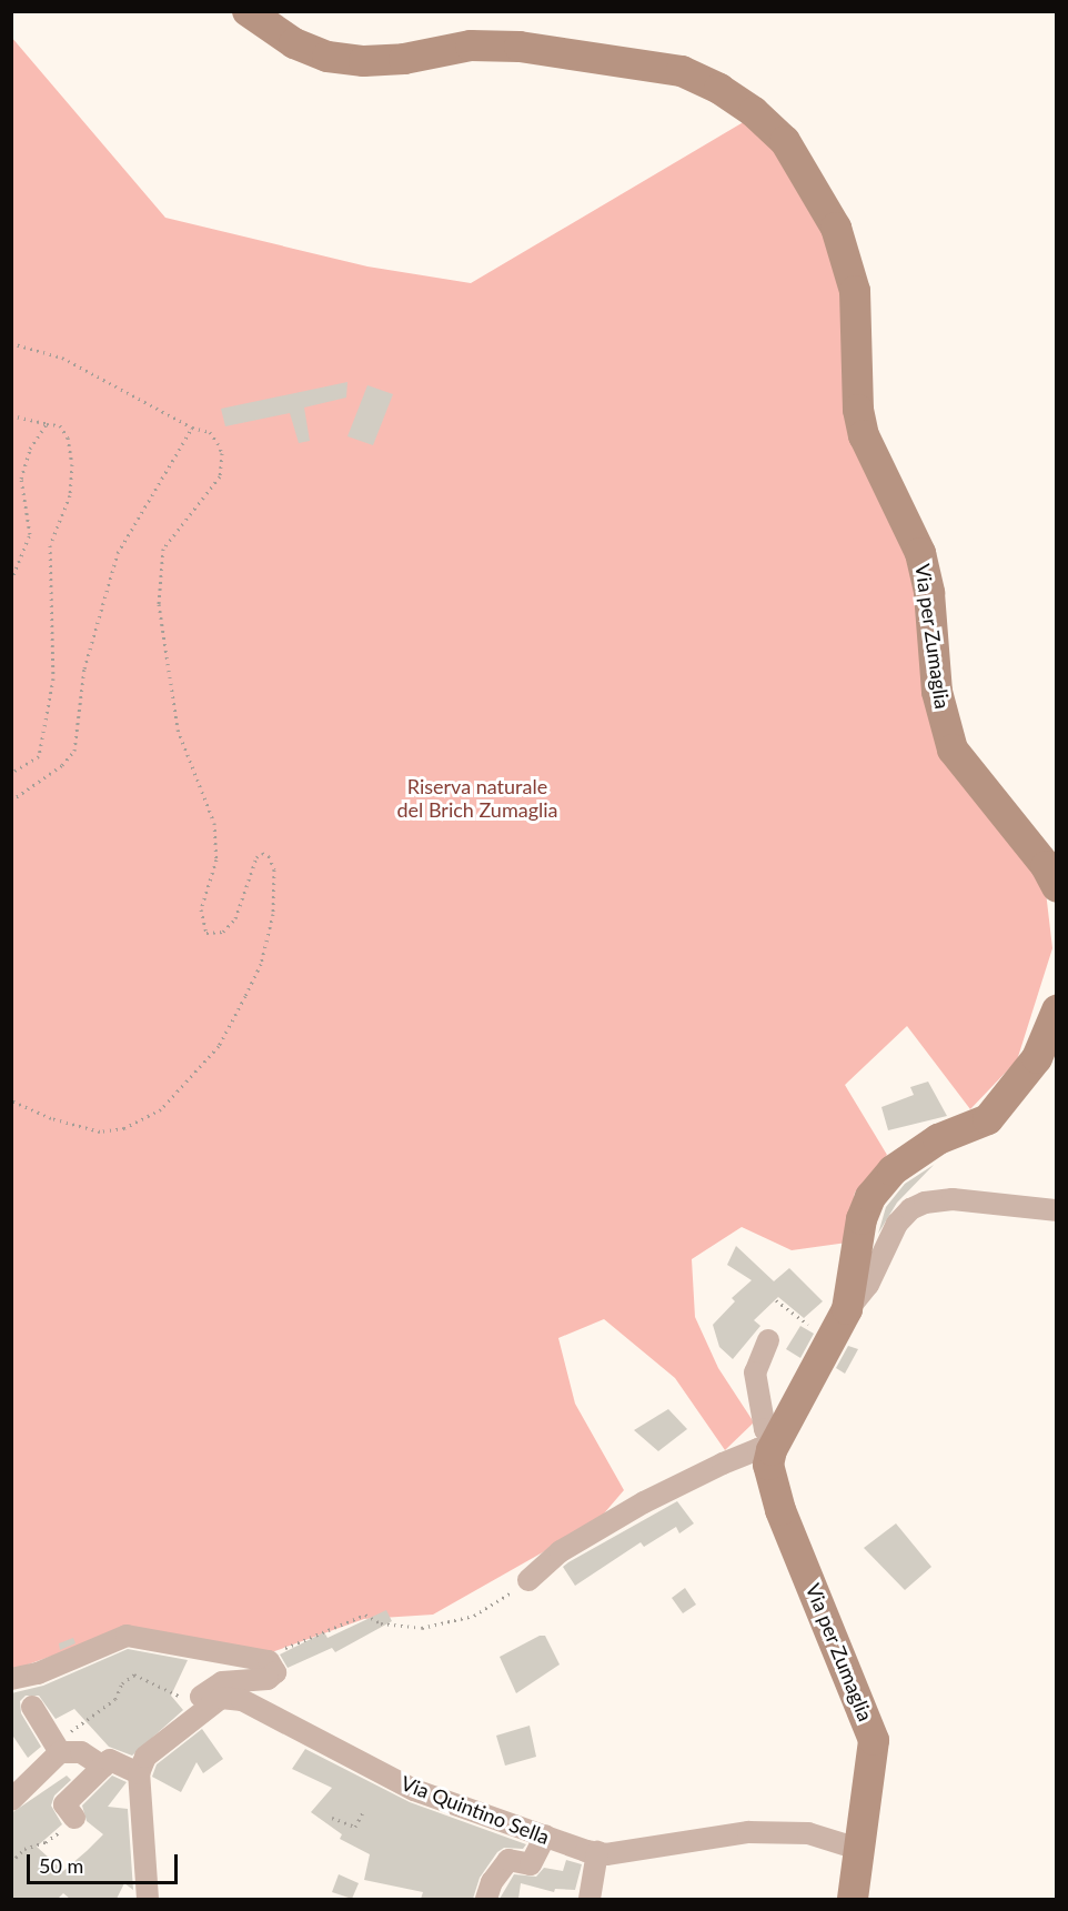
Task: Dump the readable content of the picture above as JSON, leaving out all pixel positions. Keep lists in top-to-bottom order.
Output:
{
  "streets": {
    "street": ["Via per Zumaglia", "Via Quintino Sella"]
  },
  "crossings": [
    ["Via per Zumaglia", "Via Quintino Sella"]
  ],
  "parks": ["Riserva naturale del Brich Zumaglia"],
  "scale_bar": "50 m"
}
